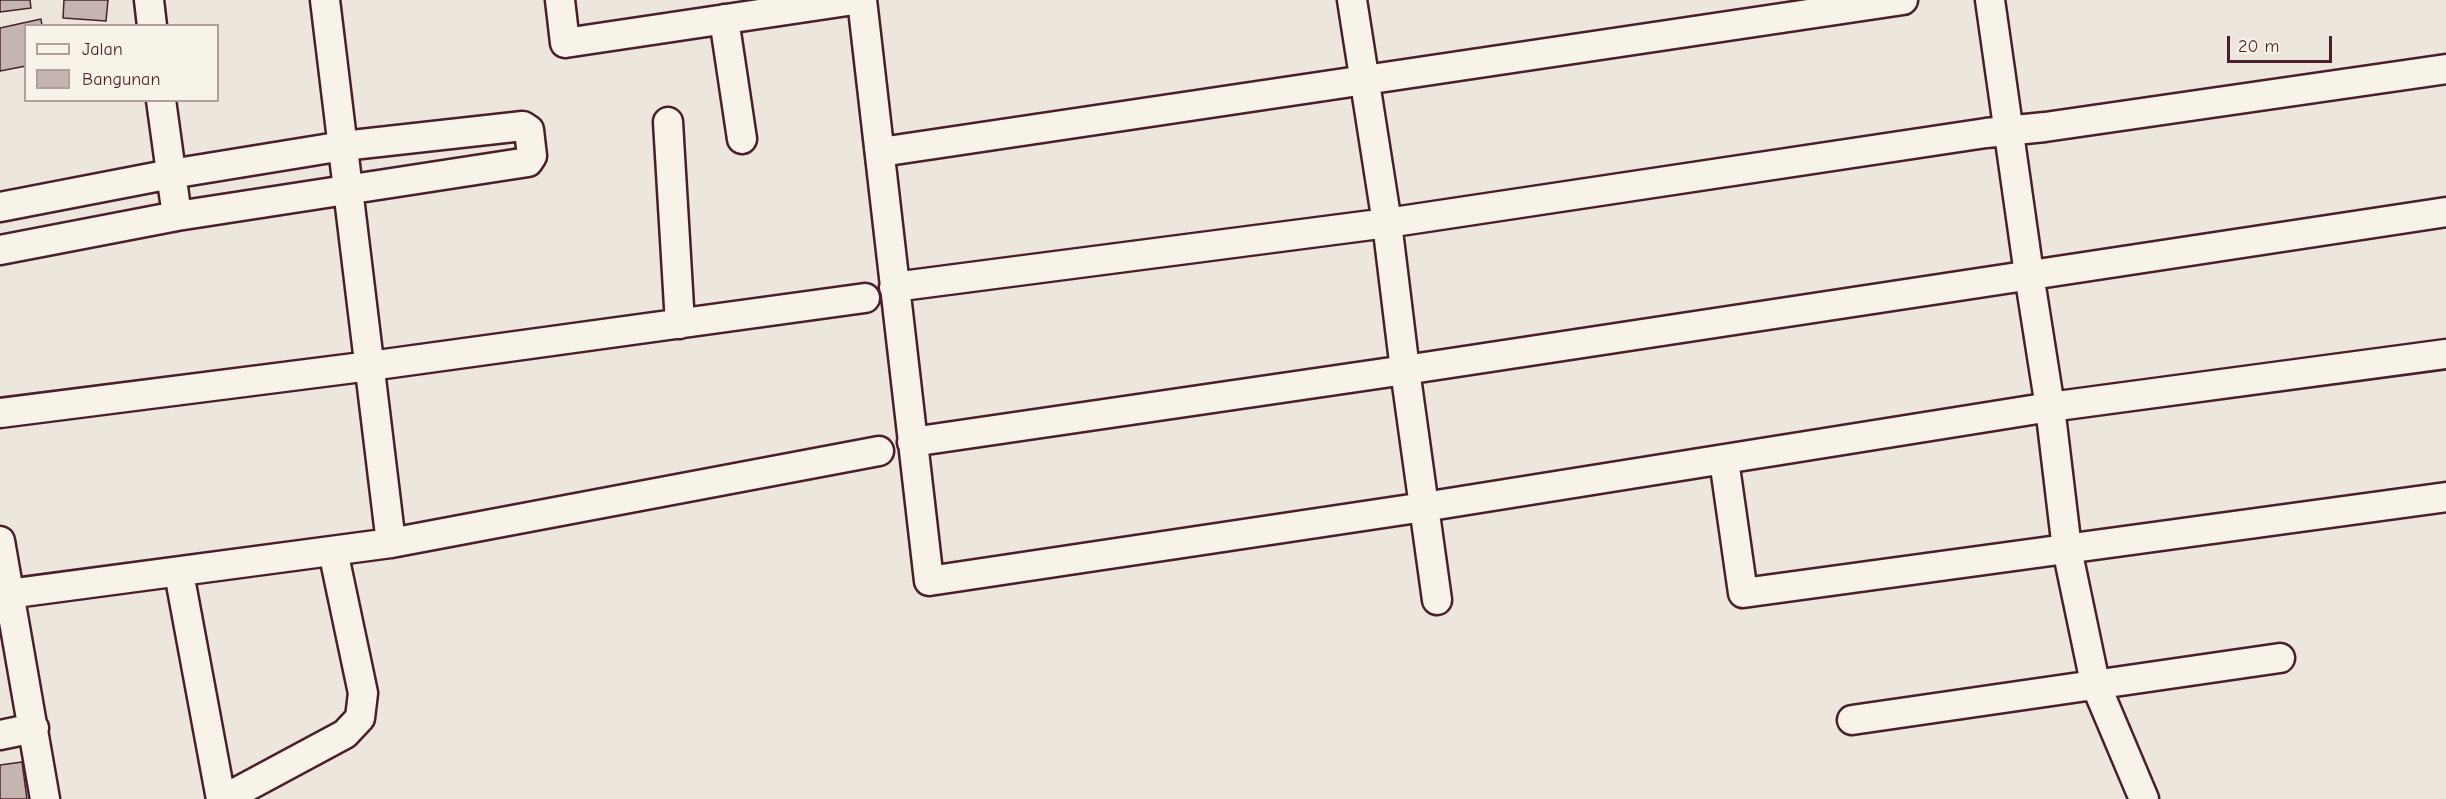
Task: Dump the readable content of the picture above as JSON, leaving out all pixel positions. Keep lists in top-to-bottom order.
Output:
{
  "legend": ["Jalan", "Bangunan"],
  "scale_bar": "20 m"
}
